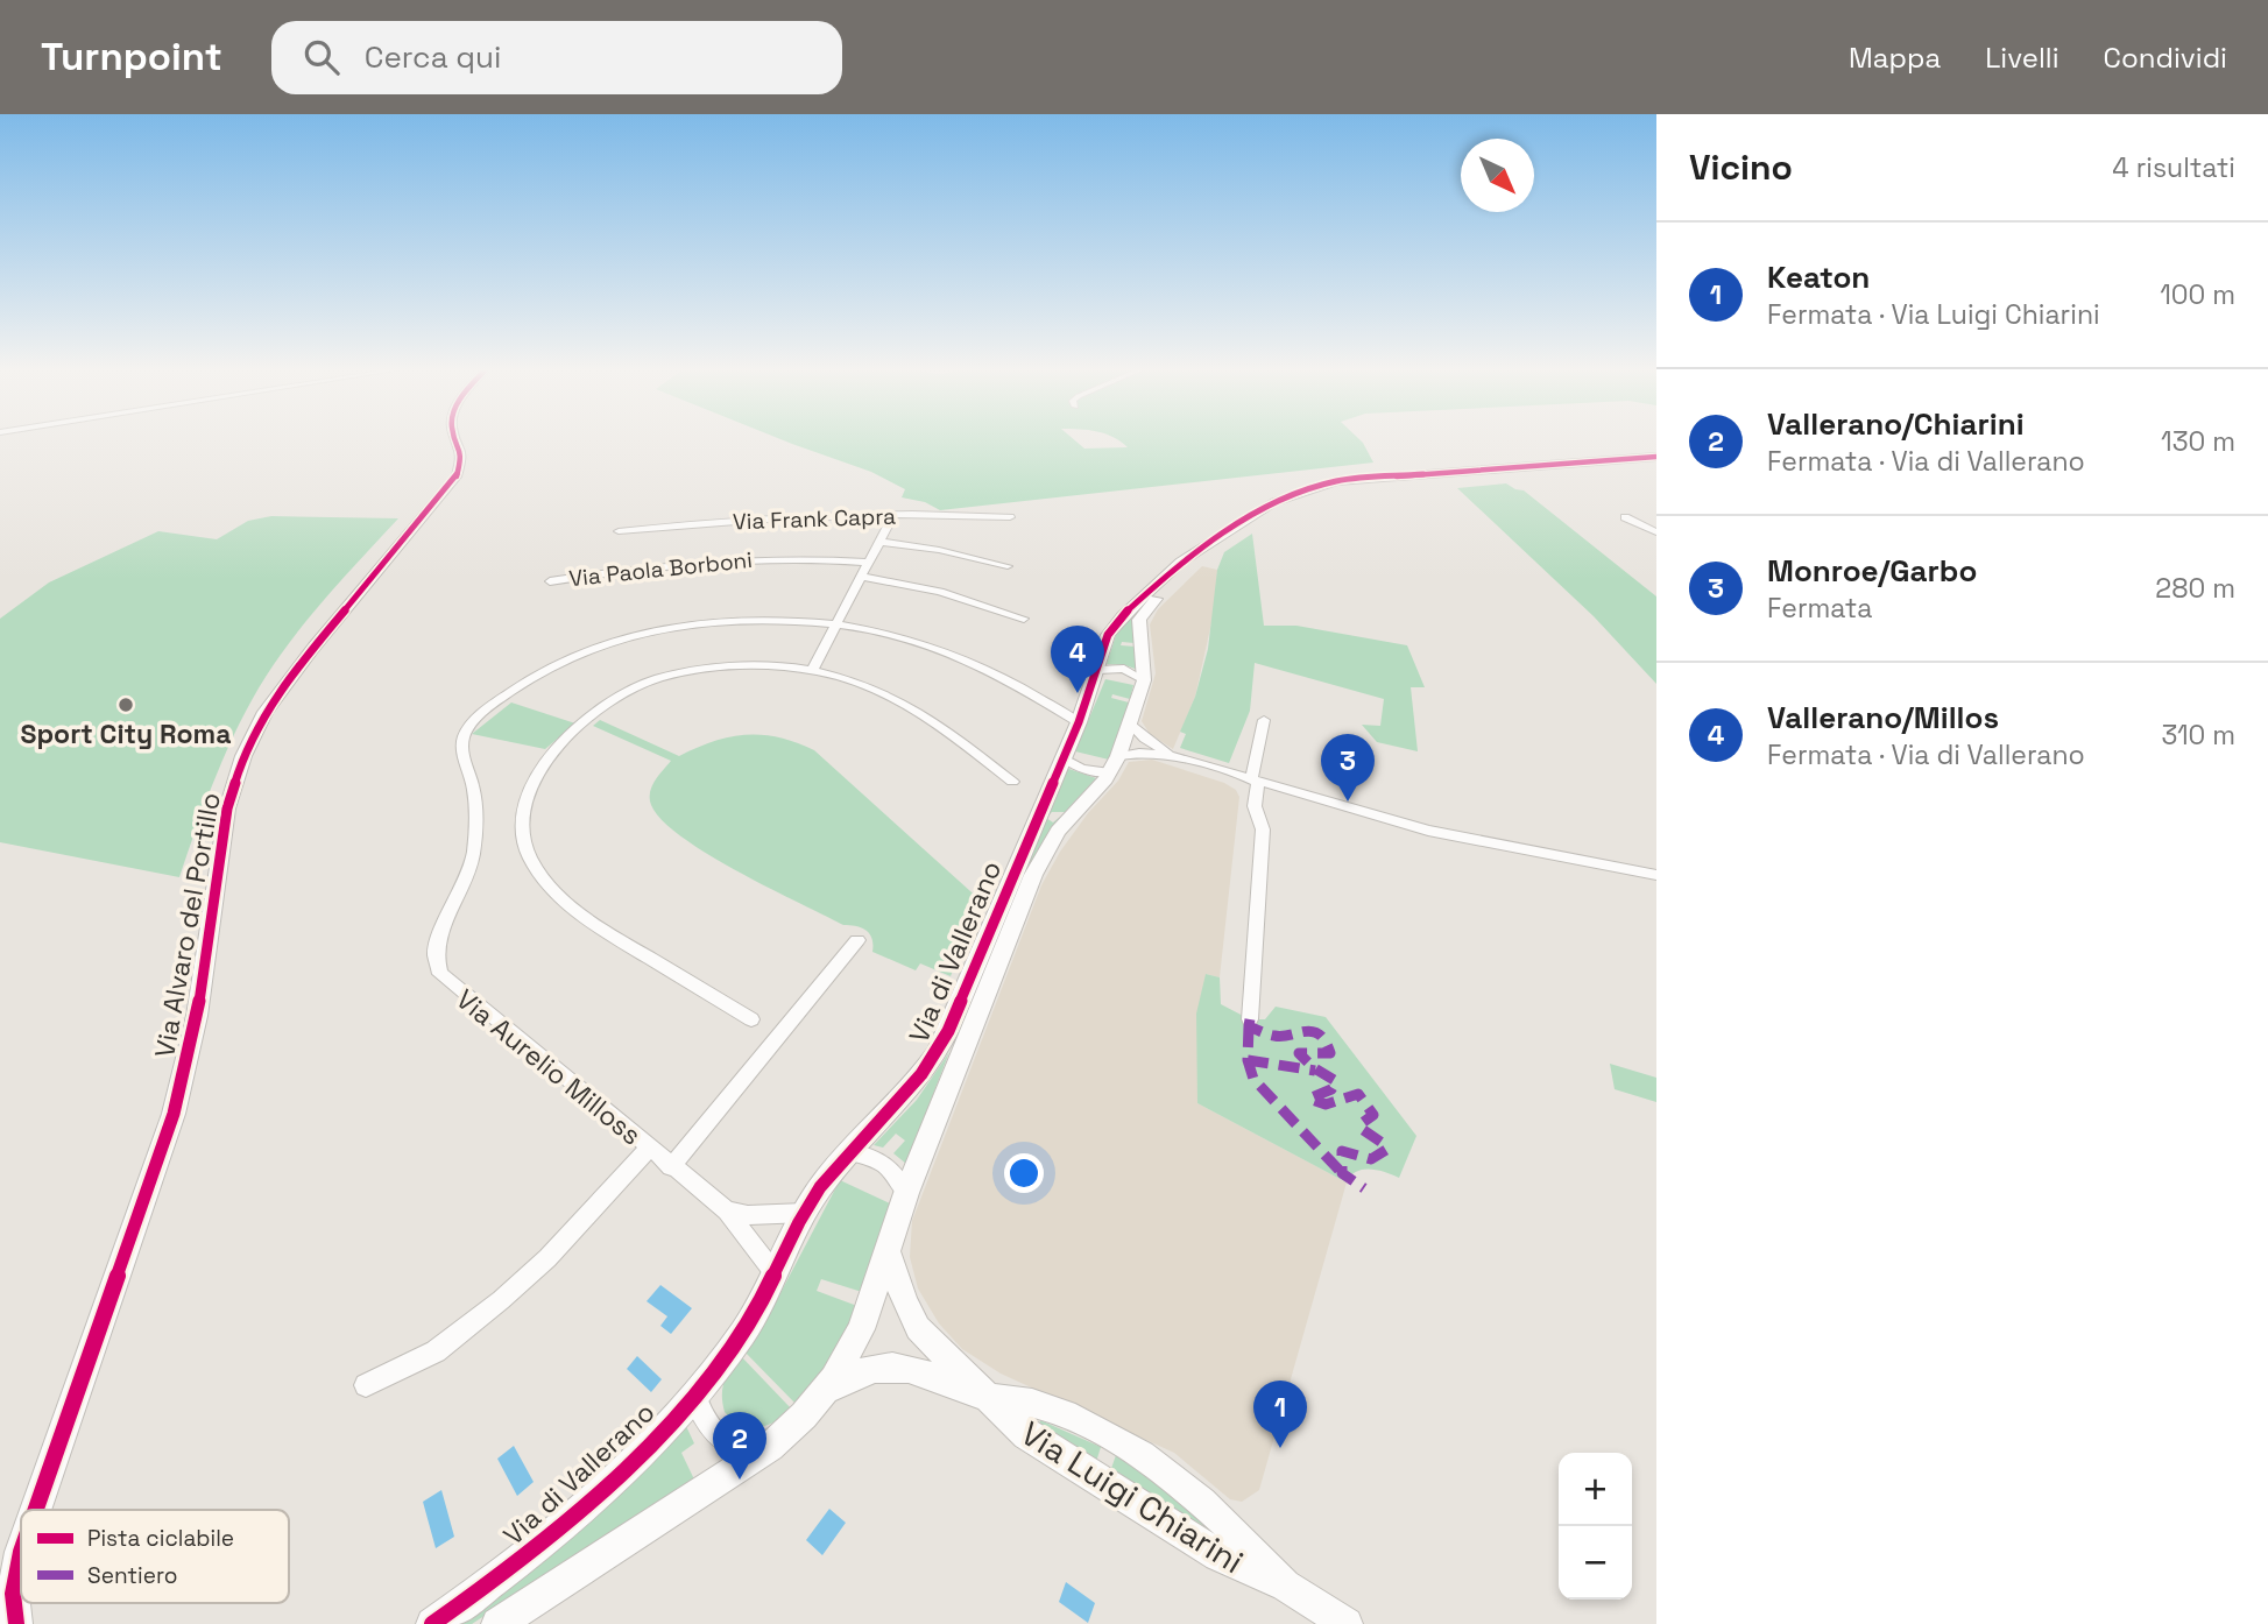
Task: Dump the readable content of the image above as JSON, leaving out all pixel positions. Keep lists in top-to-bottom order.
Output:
{
  "streets": {
    "street": [
      "Via Frank Capra",
      "Via Paola Borboni",
      "Via Alvaro del Portillo",
      "Via di Vallerano",
      "Via Aurelio Milloss",
      "Via Luigi Chiarini"
    ]
  },
  "crossings": [
    ["Via di Vallerano", "Via Aurelio Milloss"],
    ["Via di Vallerano", "Via Luigi Chiarini"]
  ],
  "places": ["Sport City Roma"],
  "legend": ["Pista ciclabile", "Sentiero"],
  "north": "bottom right",
  "page": {
    "header": "Turnpoint",
    "search": "Cerca qui",
    "nav": ["Mappa", "Livelli", "Condividi"],
    "heading": ["Vicino", "4 risultati"],
    "list": [
      {
        "mark": "1",
        "name": "Keaton",
        "note": "Fermata · Via Luigi Chiarini",
        "value": "100 m"
      },
      {
        "mark": "2",
        "name": "Vallerano/Chiarini",
        "note": "Fermata · Via di Vallerano",
        "value": "130 m"
      },
      {
        "mark": "3",
        "name": "Monroe/Garbo",
        "note": "Fermata",
        "value": "280 m"
      },
      {
        "mark": "4",
        "name": "Vallerano/Millos",
        "note": "Fermata · Via di Vallerano",
        "value": "310 m"
      }
    ],
    "pins": [
      "4",
      "3",
      "1",
      "2"
    ],
    "map_buttons": ["+", "−"]
  }
}
